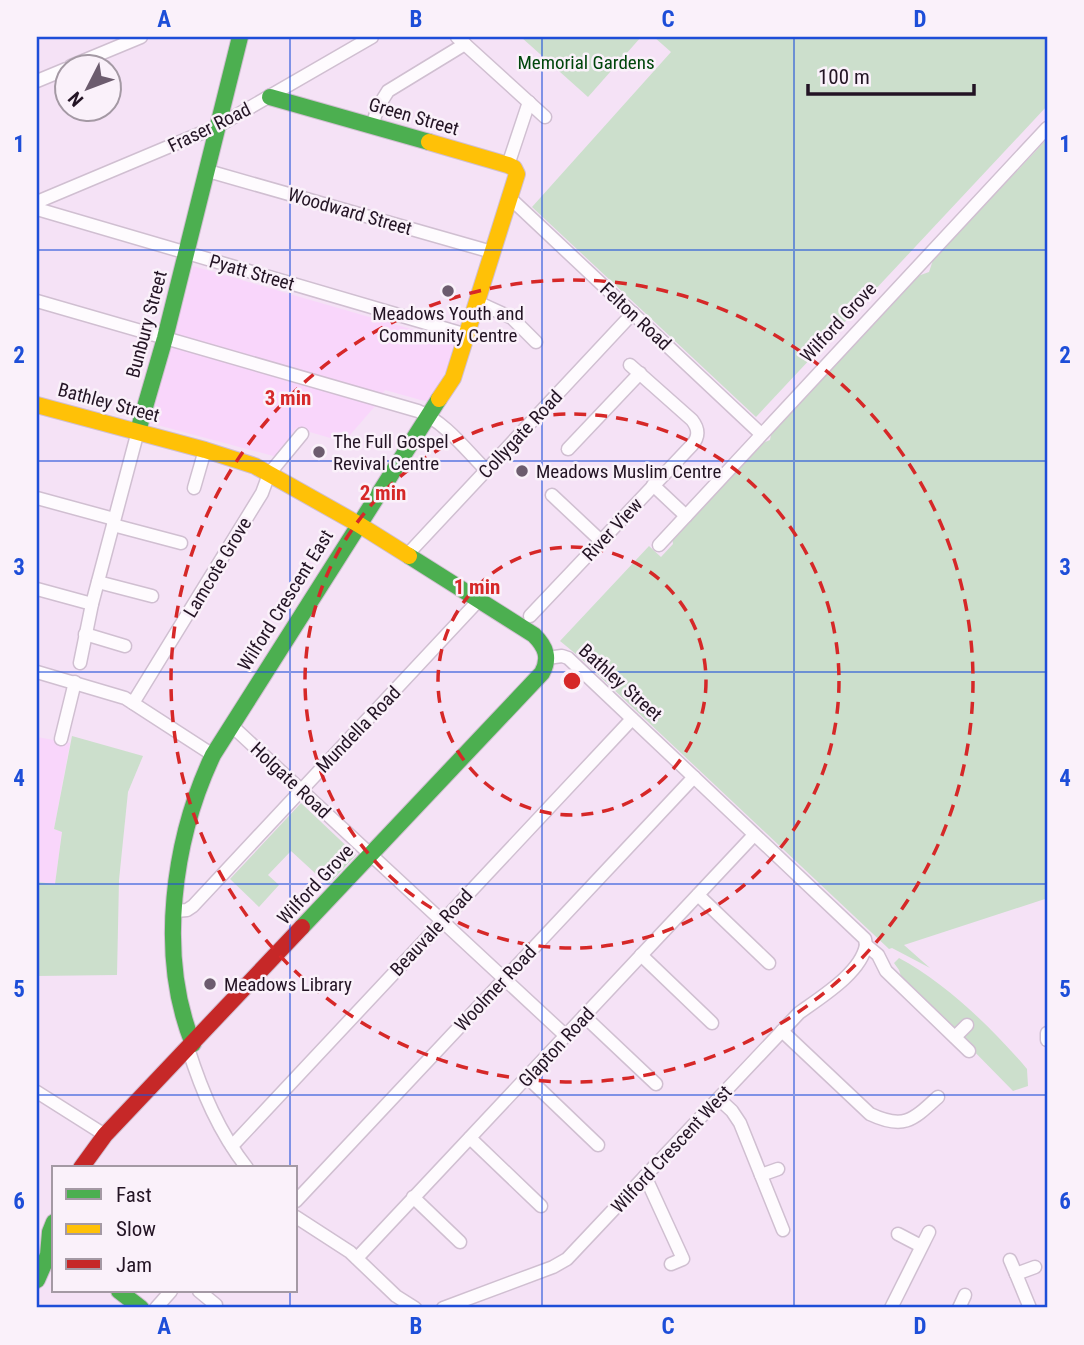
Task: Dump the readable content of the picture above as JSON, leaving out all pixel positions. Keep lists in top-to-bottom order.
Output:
{
  "streets": {
    "street": [
      "Green Street",
      "Fraser Road",
      "Woodward Street",
      "Pyatt Street",
      "Felton Road",
      "Wilford Grove",
      "Bunbury Street",
      "Bathley Street",
      "Collygate Road",
      "River View",
      "Lamcote Grove",
      "Wilford Crescent East",
      "Mundella Road",
      "Holgate Road",
      "Beauvale Road",
      "Woolmer Road",
      "Glapton Road",
      "Wilford Crescent West"
    ]
  },
  "crossings": [
    ["Green Street", "Fraser Road"],
    ["Fraser Road", "Bunbury Street"],
    ["Woodward Street", "Bunbury Street"],
    ["Woodward Street", "Wilford Crescent East"],
    ["Pyatt Street", "Bunbury Street"],
    ["Pyatt Street", "Wilford Crescent East"],
    ["Felton Road", "Wilford Grove"],
    ["Felton Road", "Collygate Road"],
    ["Felton Road", "Wilford Crescent East"],
    ["Wilford Grove", "Bathley Street"],
    ["Wilford Grove", "River View"],
    ["Wilford Grove", "Wilford Crescent East"],
    ["Wilford Grove", "Holgate Road"],
    ["Bunbury Street", "Bathley Street"],
    ["Bathley Street", "Collygate Road"],
    ["Bathley Street", "Lamcote Grove"],
    ["Bathley Street", "Wilford Crescent East"],
    ["Bathley Street", "Mundella Road"],
    ["Bathley Street", "Beauvale Road"],
    ["Bathley Street", "Woolmer Road"],
    ["Bathley Street", "Glapton Road"],
    ["Bathley Street", "Wilford Crescent West"],
    ["Wilford Crescent East", "Mundella Road"],
    ["Wilford Crescent East", "Holgate Road"],
    ["Mundella Road", "Holgate Road"],
    ["Holgate Road", "Beauvale Road"],
    ["Holgate Road", "Woolmer Road"],
    ["Holgate Road", "Glapton Road"]
  ],
  "parks": ["Memorial Gardens"],
  "places": [
    "Meadows Youth and Community Centre",
    "The Full Gospel Revival Centre",
    "Meadows Muslim Centre",
    "Meadows Library"
  ],
  "legend": ["Fast", "Slow", "Jam"],
  "scale_bar": "100 m",
  "north": "bottom left",
  "grid": {
    "columns": [
      "A",
      "B",
      "C",
      "D"
    ],
    "rows": [
      "1",
      "2",
      "3",
      "4",
      "5",
      "6"
    ]
  },
  "rings": ["3 min", "2 min", "1 min"]
}
